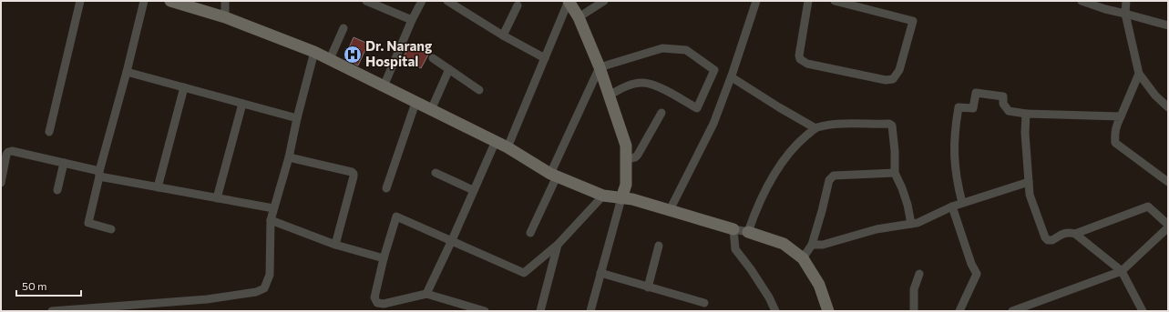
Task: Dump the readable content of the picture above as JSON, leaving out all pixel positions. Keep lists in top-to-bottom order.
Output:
{
  "places": {
    "hospital": ["Dr. Narang Hospital"]
  },
  "scale_bar": "50 m"
}
